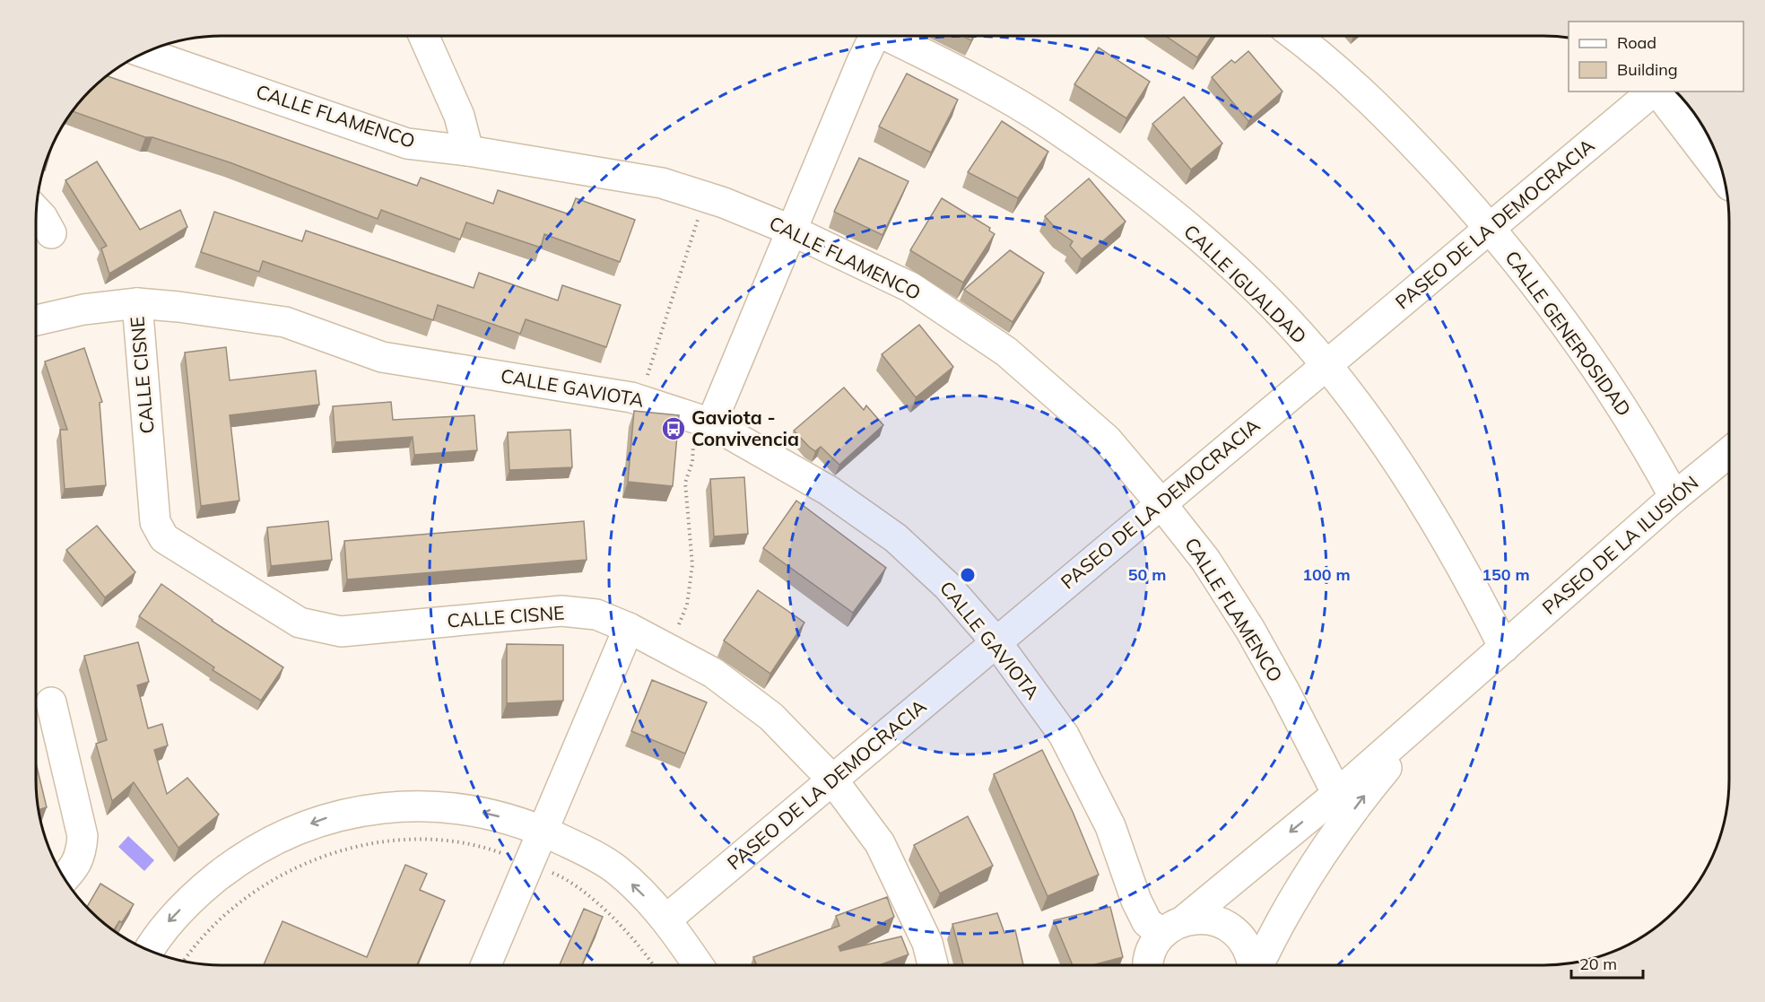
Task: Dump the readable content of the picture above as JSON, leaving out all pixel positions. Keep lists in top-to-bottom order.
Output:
{
  "streets": {
    "street": [
      "CALLE FLAMENCO",
      "PASEO DE LA DEMOCRACIA",
      "CALLE IGUALDAD",
      "CALLE GENEROSIDAD",
      "CALLE CISNE",
      "CALLE GAVIOTA",
      "PASEO DE LA ILUSIÓN"
    ]
  },
  "crossings": [
    ["CALLE FLAMENCO", "PASEO DE LA DEMOCRACIA"],
    ["CALLE FLAMENCO", "PASEO DE LA ILUSIÓN"],
    ["PASEO DE LA DEMOCRACIA", "CALLE IGUALDAD"],
    ["PASEO DE LA DEMOCRACIA", "CALLE GENEROSIDAD"],
    ["PASEO DE LA DEMOCRACIA", "CALLE CISNE"],
    ["PASEO DE LA DEMOCRACIA", "CALLE GAVIOTA"],
    ["CALLE IGUALDAD", "PASEO DE LA ILUSIÓN"],
    ["CALLE GENEROSIDAD", "PASEO DE LA ILUSIÓN"],
    ["CALLE CISNE", "CALLE GAVIOTA"],
    ["CALLE GAVIOTA", "PASEO DE LA ILUSIÓN"]
  ],
  "places": {
    "bus stop": ["Gaviota - Convivencia"]
  },
  "legend": ["Road", "Building"],
  "scale_bar": "20 m",
  "rings": ["50 m", "100 m", "150 m"]
}
